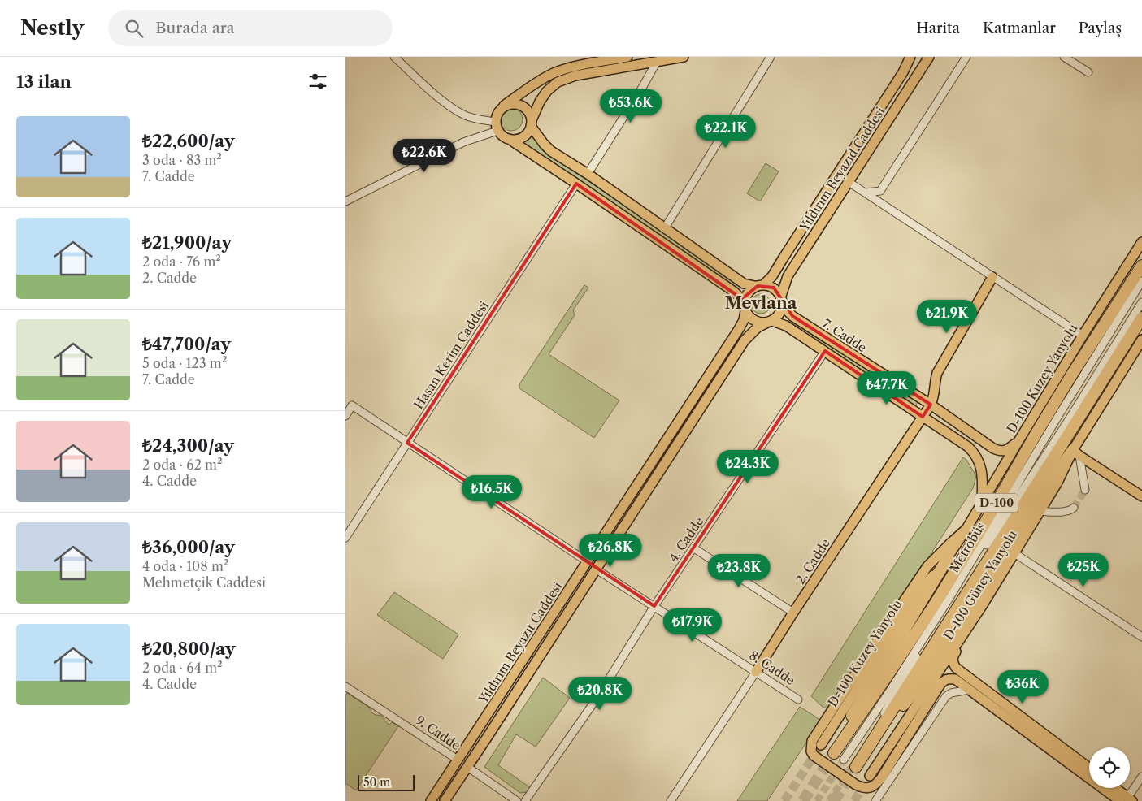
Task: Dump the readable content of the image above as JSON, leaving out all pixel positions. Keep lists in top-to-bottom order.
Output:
{
  "streets": {
    "highway": ["D-100"],
    "main road": [
      "Yıldırım Beyazıd Caddesi",
      "7. Cadde",
      "D-100 Kuzey Yanyolu",
      "2. Cadde",
      "D-100 Güney Yanyolu",
      "Yıldırım Beyazıt Caddesi",
      "8. Cadde",
      "9. Cadde"
    ],
    "street": ["Hasan Kerim Caddesi", "4. Cadde", "Metrobüs"]
  },
  "crossings": [
    ["Yıldırım Beyazıd Caddesi", "7. Cadde"],
    ["Yıldırım Beyazıd Caddesi", "Yıldırım Beyazıt Caddesi"],
    ["7. Cadde", "D-100 Kuzey Yanyolu"],
    ["7. Cadde", "4. Cadde"],
    ["7. Cadde", "2. Cadde"],
    ["7. Cadde", "Yıldırım Beyazıt Caddesi"],
    ["Hasan Kerim Caddesi", "8. Cadde"],
    ["D-100", "Metrobüs"],
    ["4. Cadde", "8. Cadde"],
    ["2. Cadde", "8. Cadde"],
    ["Yıldırım Beyazıt Caddesi", "8. Cadde"],
    ["Yıldırım Beyazıt Caddesi", "9. Cadde"]
  ],
  "districts": ["Mevlana"],
  "scale_bar": "50 m",
  "page": {
    "header": "Nestly",
    "search": "Burada ara",
    "nav": ["Harita", "Katmanlar", "Paylaş"],
    "heading": "13 ilan",
    "price": [
      "₺53.6K",
      "₺22.1K",
      "₺22.6K",
      "₺21.9K",
      "₺47.7K",
      "₺24.3K",
      "₺16.5K",
      "₺26.8K",
      "₺25K",
      "₺23.8K",
      "₺17.9K",
      "₺36K",
      "₺20.8K"
    ],
    "list": [
      {
        "name": "₺22,600/ay",
        "note": "3 oda · 83 m² · 7. Cadde"
      },
      {
        "name": "₺21,900/ay",
        "note": "2 oda · 76 m² · 2. Cadde"
      },
      {
        "name": "₺47,700/ay",
        "note": "5 oda · 123 m² · 7. Cadde"
      },
      {
        "name": "₺24,300/ay",
        "note": "2 oda · 62 m² · 4. Cadde"
      },
      {
        "name": "₺36,000/ay",
        "note": "4 oda · 108 m² · Mehmetçik Caddesi"
      },
      {
        "name": "₺20,800/ay",
        "note": "2 oda · 64 m² · 4. Cadde"
      }
    ],
    "scale": "50 m"
  }
}
